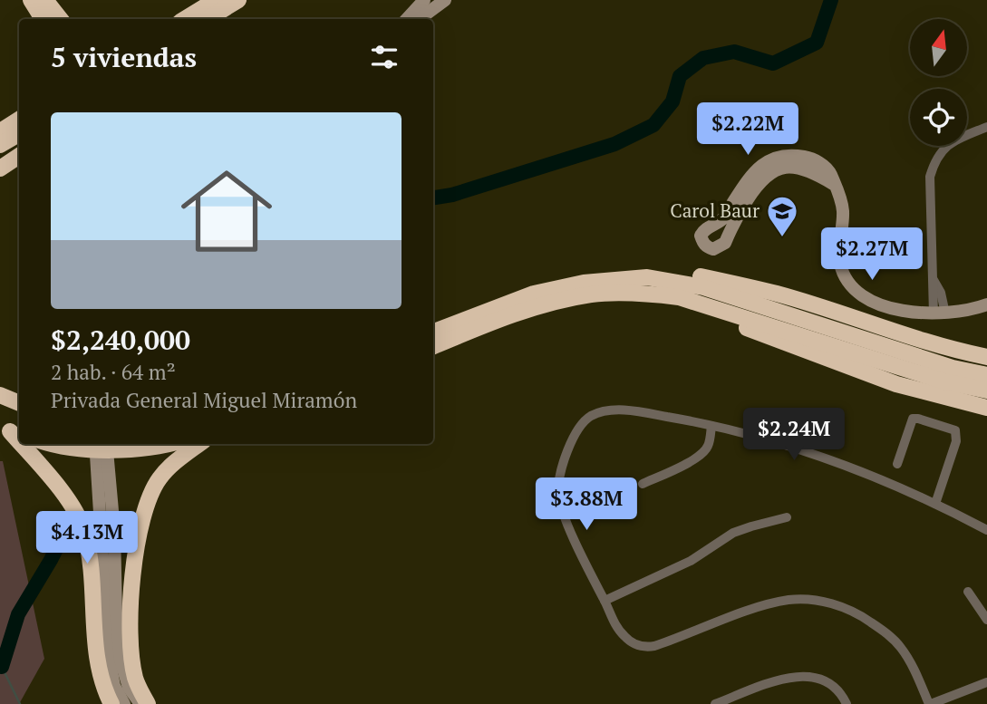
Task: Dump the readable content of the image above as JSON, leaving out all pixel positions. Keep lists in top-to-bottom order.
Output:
{
  "places": {
    "school or university": ["Carol Baur"]
  },
  "north": "top",
  "page": {
    "heading": "5 viviendas",
    "list": [
      {
        "name": "$2,240,000",
        "note": "2 hab. · 64 m² · Privada General Miguel Miramón"
      }
    ],
    "price": [
      "$2.22M",
      "$2.27M",
      "$2.24M",
      "$3.88M",
      "$4.13M"
    ]
  }
}
